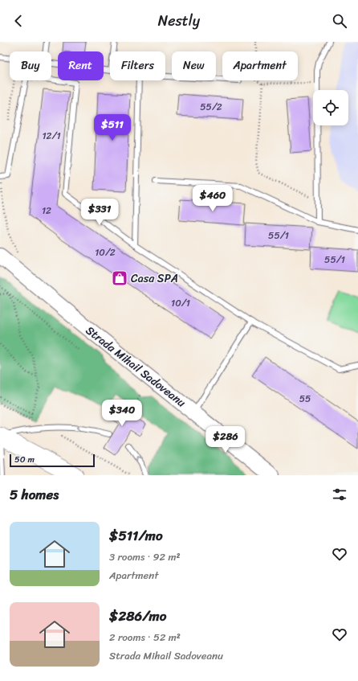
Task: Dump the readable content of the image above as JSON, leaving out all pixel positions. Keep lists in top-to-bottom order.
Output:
{
  "streets": {
    "main road": ["Strada Mihail Sadoveanu"]
  },
  "places": {
    "shop": ["Casa SPA"]
  },
  "house_numbers": [
    "55/2",
    "12/1",
    "12",
    "55/1",
    "10/2",
    "55/1",
    "10/1",
    "55"
  ],
  "scale_bar": "50 m",
  "page": {
    "header": "Nestly",
    "chip": [
      "Buy",
      "Rent",
      "Filters",
      "New",
      "Apartment"
    ],
    "price": [
      "$511",
      "$460",
      "$331",
      "$340",
      "$286"
    ],
    "scale": "50 m",
    "heading": "5 homes",
    "list": [
      {
        "name": "$511/mo",
        "note": "3 rooms · 92 m² · Apartment"
      },
      {
        "name": "$286/mo",
        "note": "2 rooms · 52 m² · Strada Mihail Sadoveanu"
      }
    ]
  }
}
